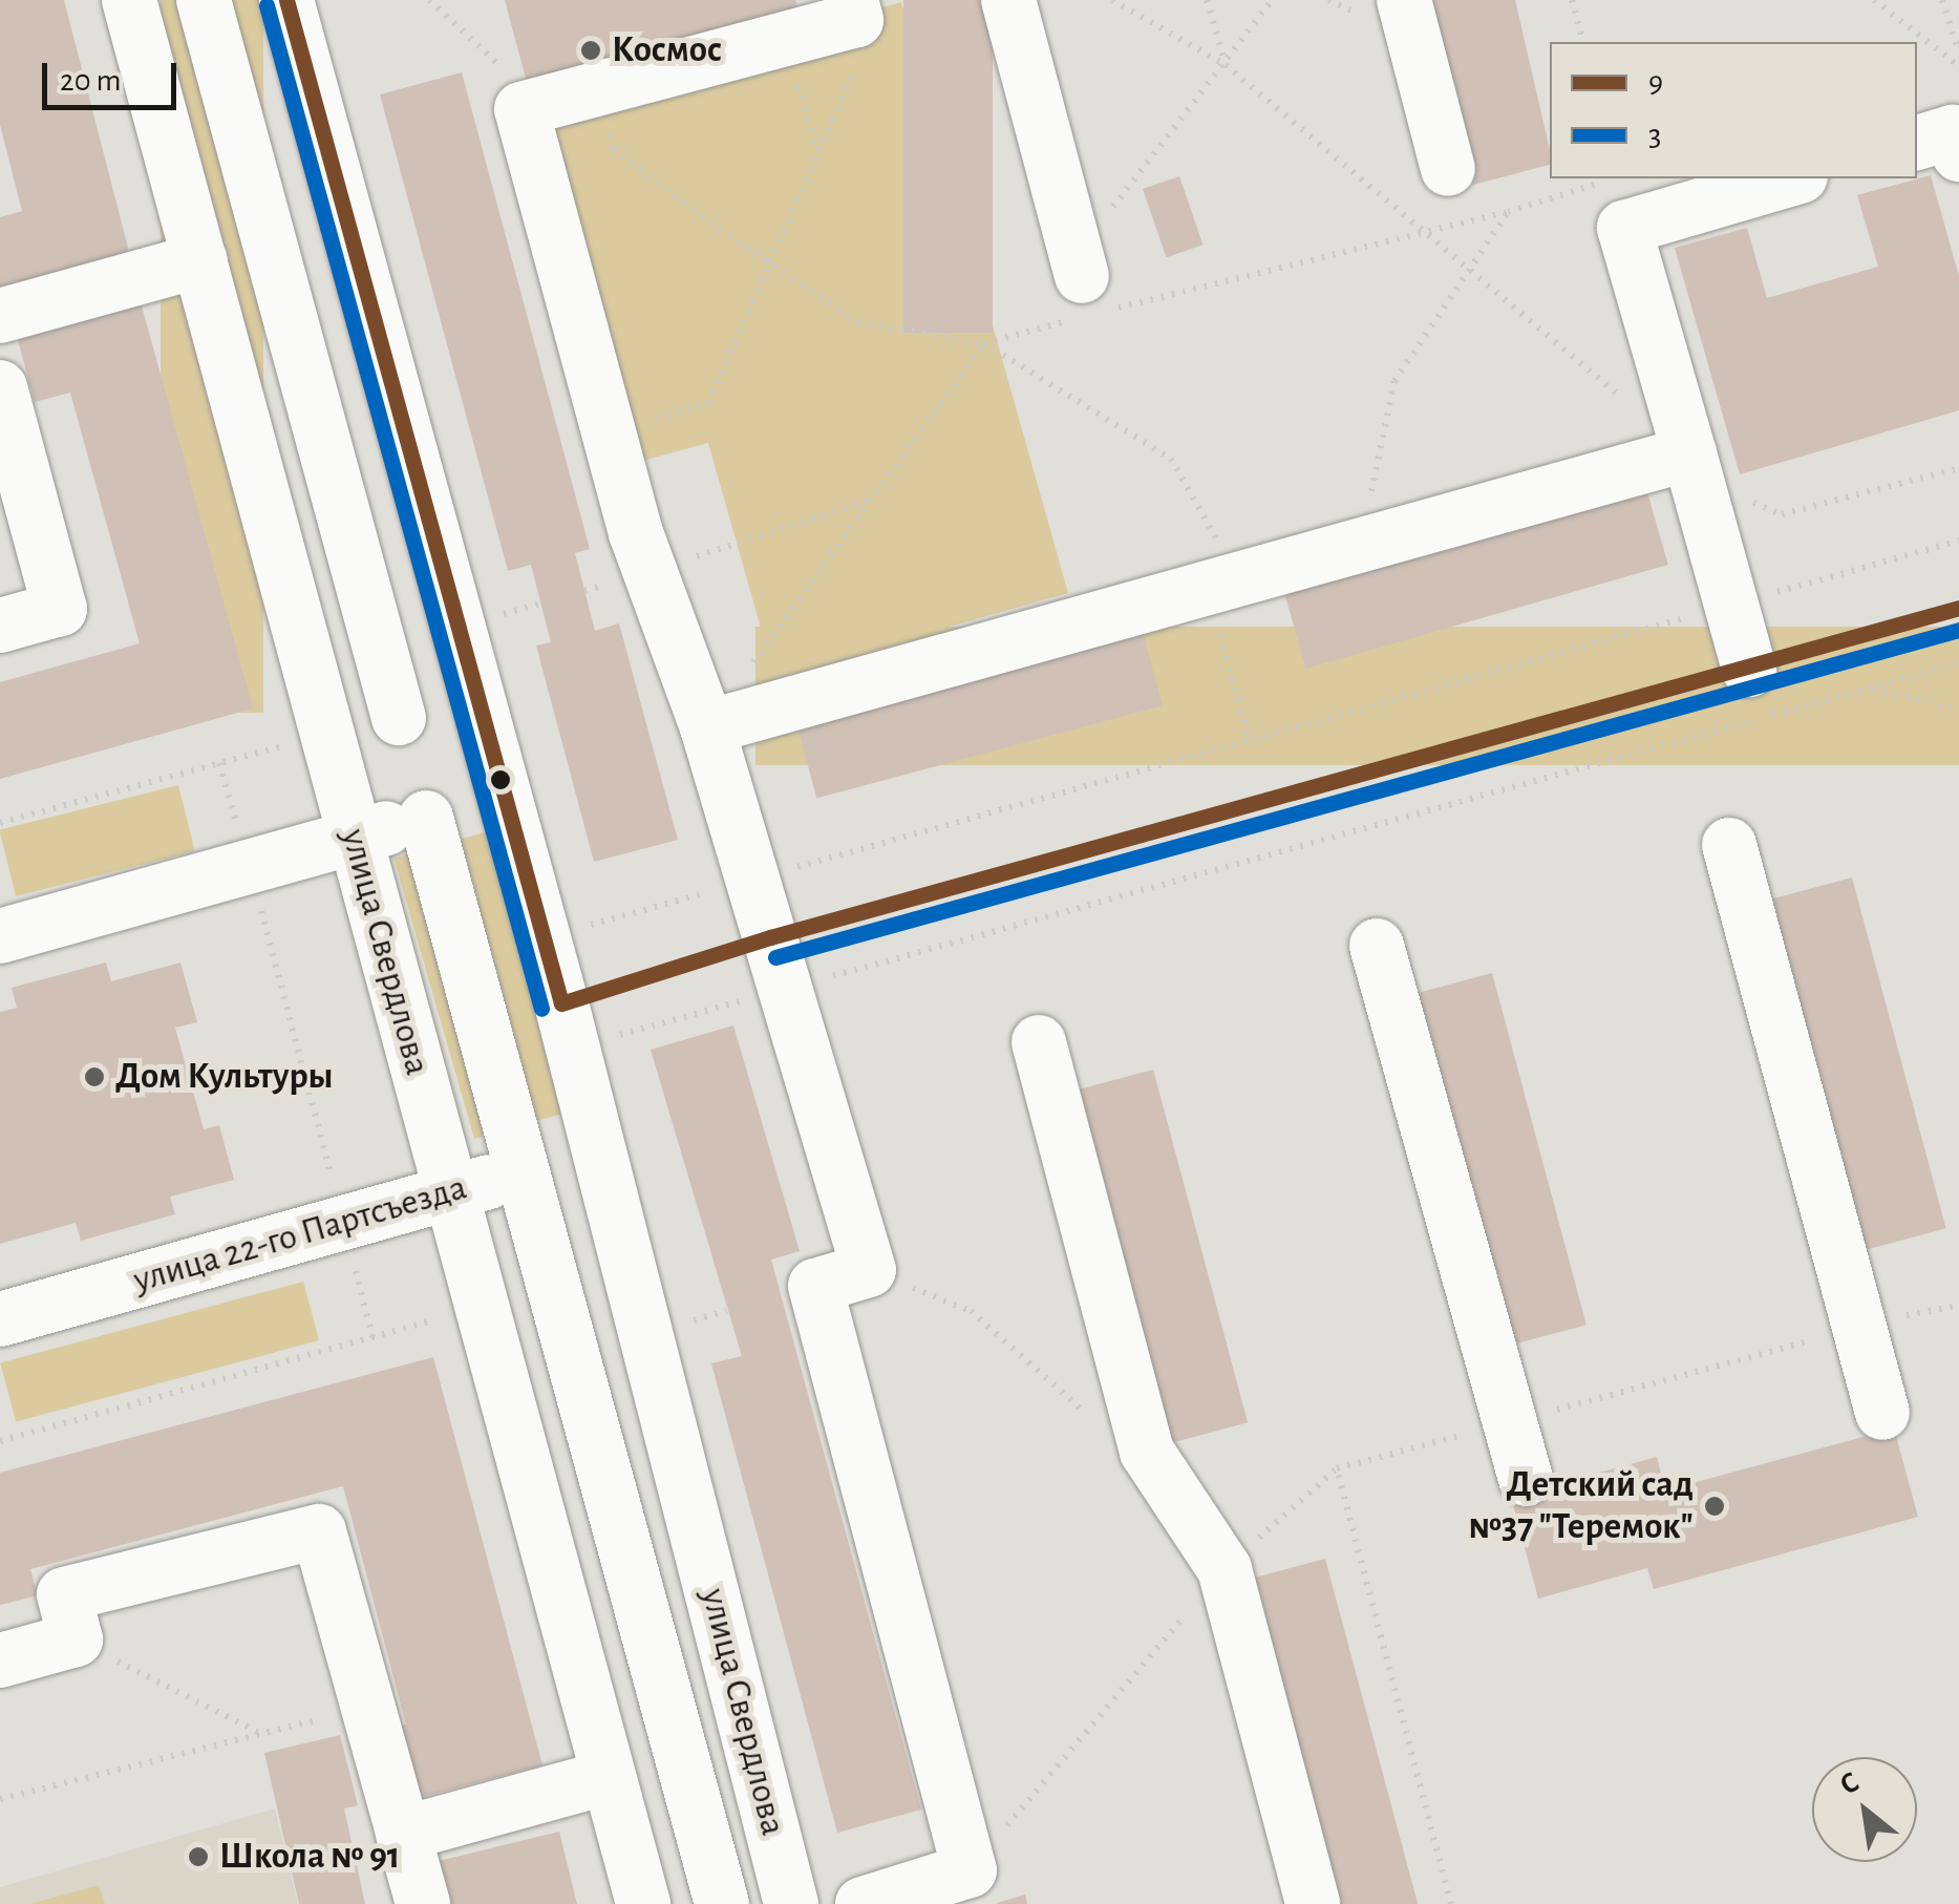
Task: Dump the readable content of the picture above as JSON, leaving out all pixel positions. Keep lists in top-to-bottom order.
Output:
{
  "streets": {
    "street": ["улица Свердлова", "улица 22-го Партсъезда"]
  },
  "crossings": [
    ["улица Свердлова", "улица 22-го Партсъезда"]
  ],
  "places": [
    "Космос",
    "Дом Культуры",
    "Детский сад №37 \"Теремок\"",
    "Школа № 91"
  ],
  "lines": ["transit line 9", "transit line 3"],
  "legend": ["9", "3"],
  "scale_bar": "20 m",
  "north": "top left"
}
